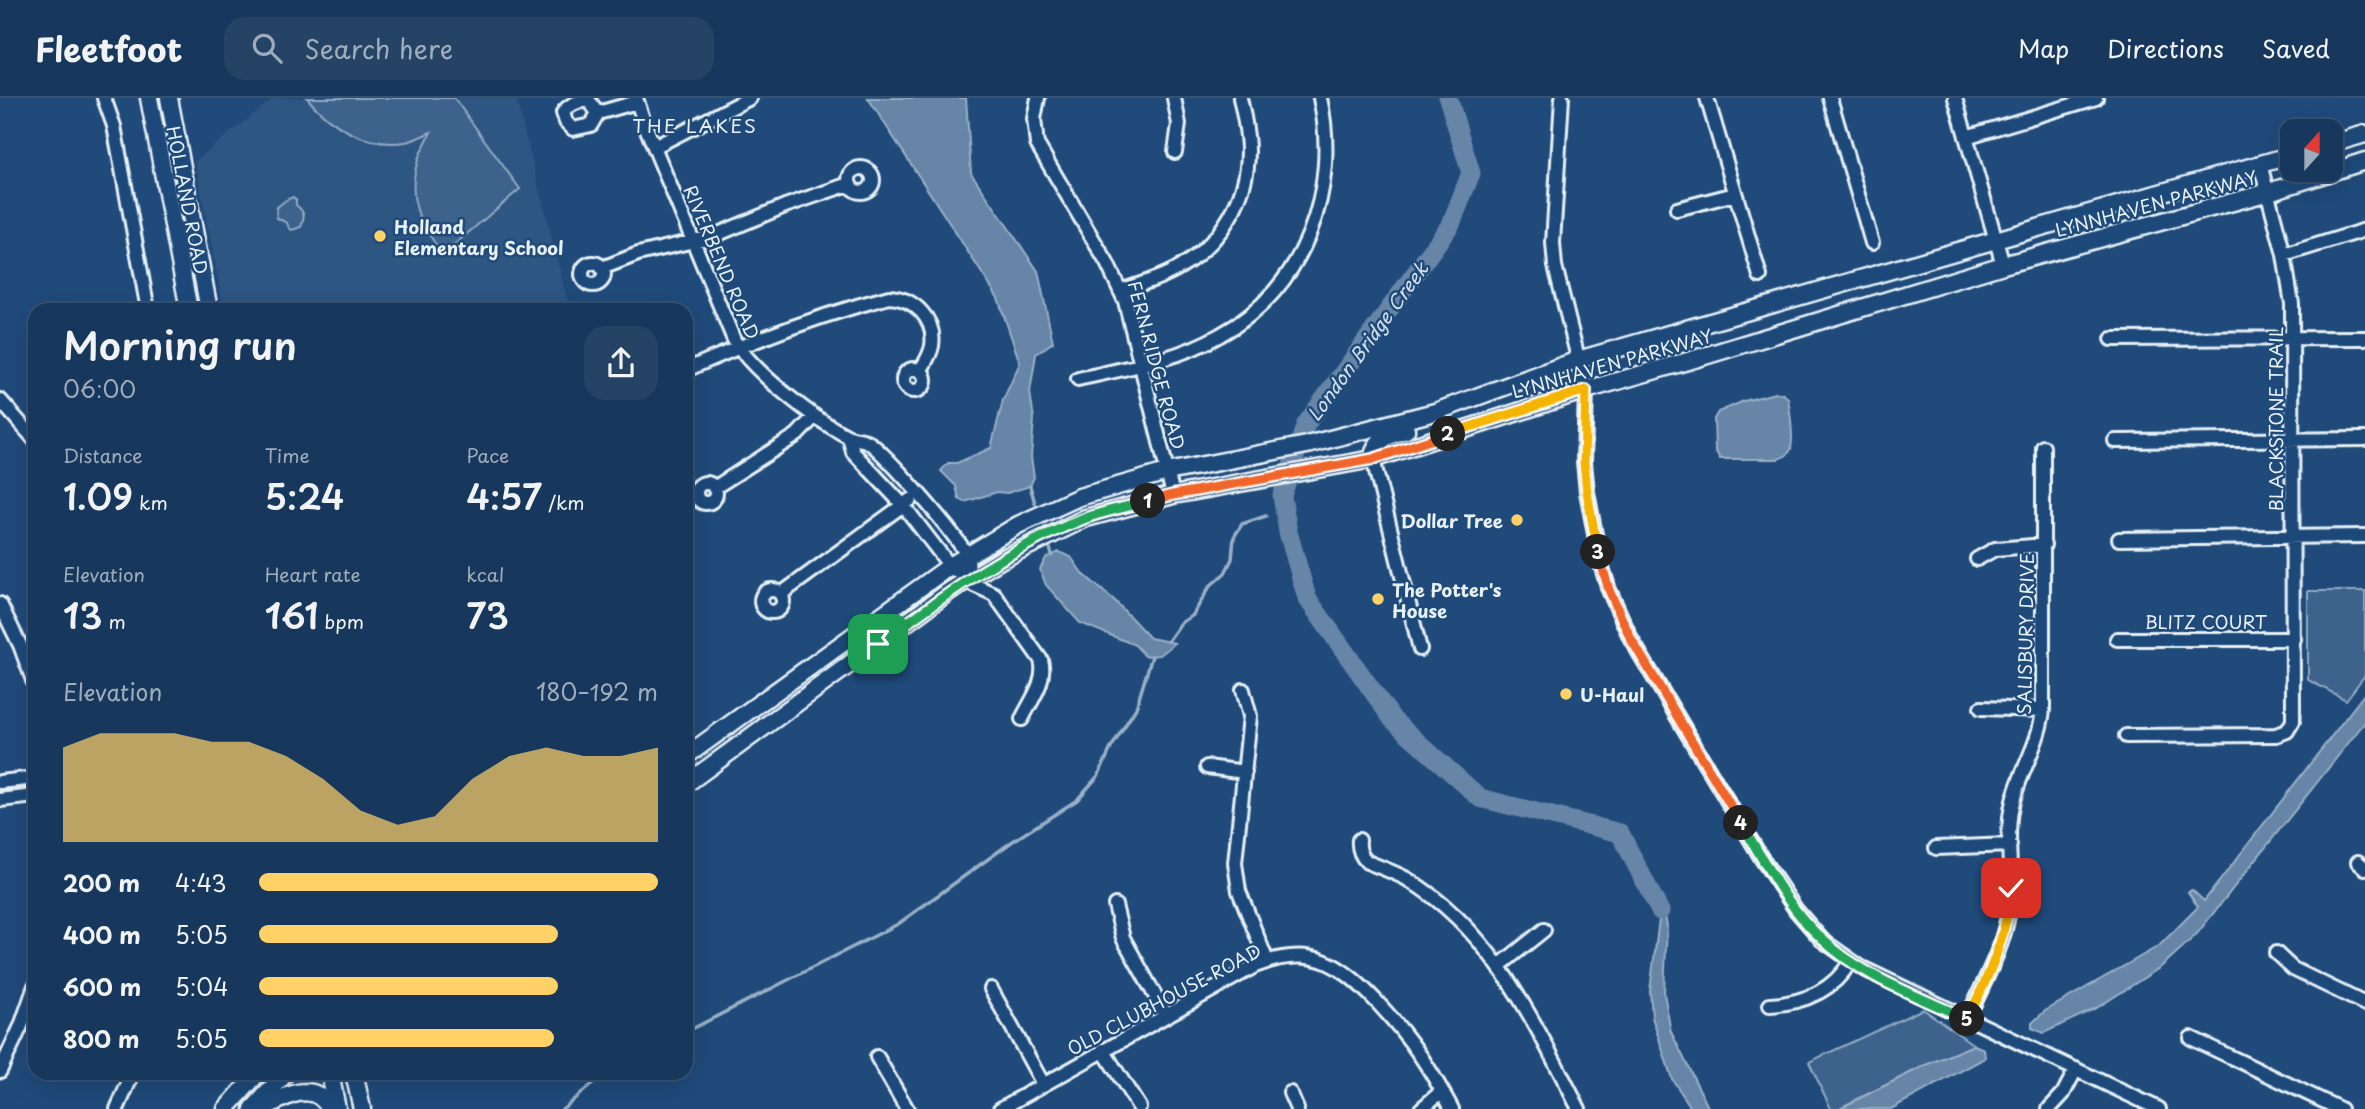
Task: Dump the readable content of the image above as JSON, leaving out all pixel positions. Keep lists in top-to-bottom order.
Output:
{
  "streets": {
    "main road": ["HOLLAND ROAD", "LYNNHAVEN PARKWAY"],
    "street": [
      "RIVERBEND ROAD",
      "FERN RIDGE ROAD",
      "BLACKSTONE TRAIL",
      "BLITZ COURT",
      "SALISBURY DRIVE",
      "OLD CLUBHOUSE ROAD"
    ]
  },
  "crossings": [
    ["LYNNHAVEN PARKWAY", "RIVERBEND ROAD"],
    ["LYNNHAVEN PARKWAY", "FERN RIDGE ROAD"],
    ["LYNNHAVEN PARKWAY", "BLACKSTONE TRAIL"],
    ["BLACKSTONE TRAIL", "BLITZ COURT"]
  ],
  "districts": ["THE LAKES"],
  "water": ["London Bridge Creek"],
  "places": [
    "Holland Elementary School",
    "Dollar Tree",
    "The Potter's House",
    "U-Haul"
  ],
  "north": "top",
  "page": {
    "header": "Fleetfoot",
    "search": "Search here",
    "nav": ["Map", "Directions", "Saved"],
    "heading": ["Morning run", "06:00"],
    "pins": [
      "2",
      "1",
      "3",
      "4",
      "5"
    ],
    "stats": [
      ["Distance", "1.09 km"],
      ["Time", "5:24"],
      ["Pace", "4:57 /km"],
      ["Elevation", "13 m"],
      ["Heart rate", "161 bpm"],
      ["kcal", "73"]
    ],
    "chart": ["Elevation", "180–192 m"],
    "list": [
      {
        "name": "200 m",
        "note": "4:43"
      },
      {
        "name": "400 m",
        "note": "5:05"
      },
      {
        "name": "600 m",
        "note": "5:04"
      },
      {
        "name": "800 m",
        "note": "5:05"
      }
    ]
  }
}
